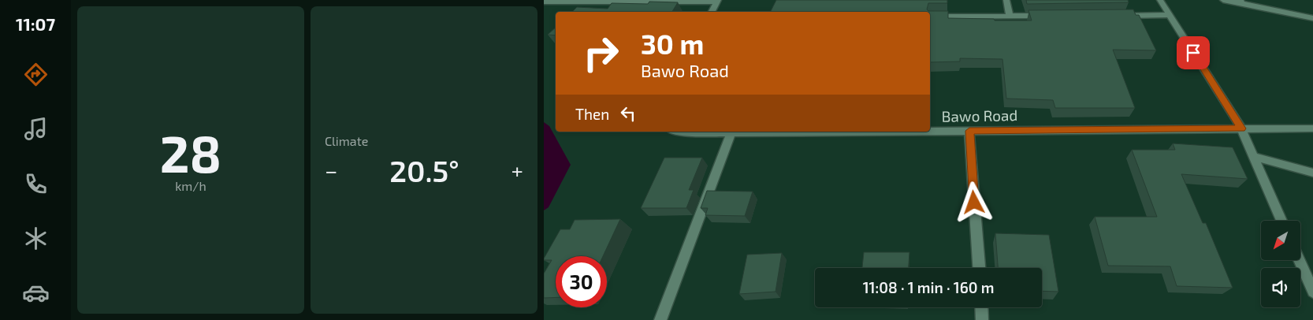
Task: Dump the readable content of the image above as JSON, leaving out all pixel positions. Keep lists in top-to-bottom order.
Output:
{
  "streets": {
    "street": ["Bawo Road"]
  },
  "north": "bottom left",
  "page": {
    "tabs": "11:07",
    "tile": [
      ["28", "km/h"],
      "Climate"
    ],
    "turn": ["30 m", "Bawo Road"],
    "then": "Then",
    "heat": ["−", "20.5°", "+"],
    "limit": "30",
    "trip": "11:08 · 1 min · 160 m"
  }
}
